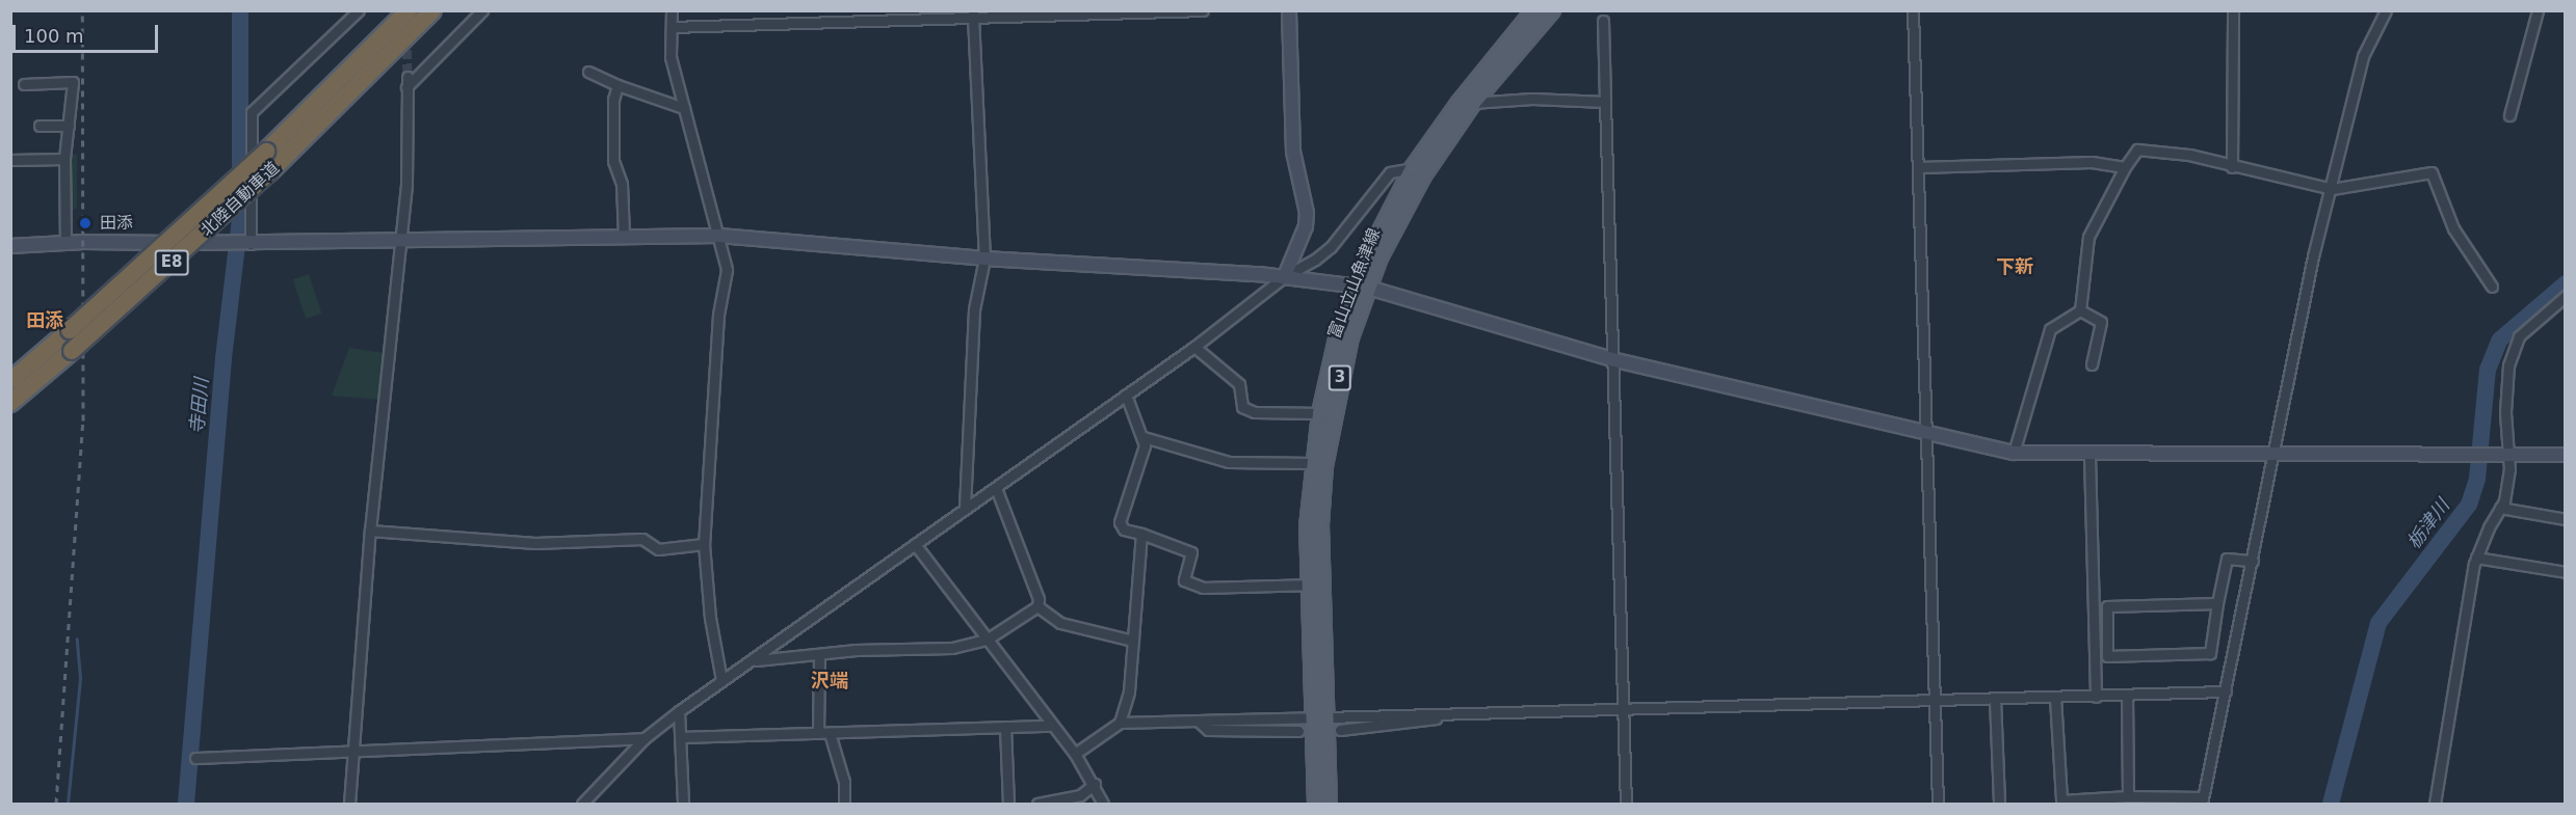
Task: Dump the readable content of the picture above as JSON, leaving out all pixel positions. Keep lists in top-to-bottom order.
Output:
{
  "streets": {
    "highway": ["北陸自動車道", "E8"],
    "main road": ["富山立山魚津線", "3"]
  },
  "districts": ["下新", "田添", "沢端"],
  "water": ["寺田川", "栃津川"],
  "places": ["田添"],
  "scale_bar": "100 m"
}
